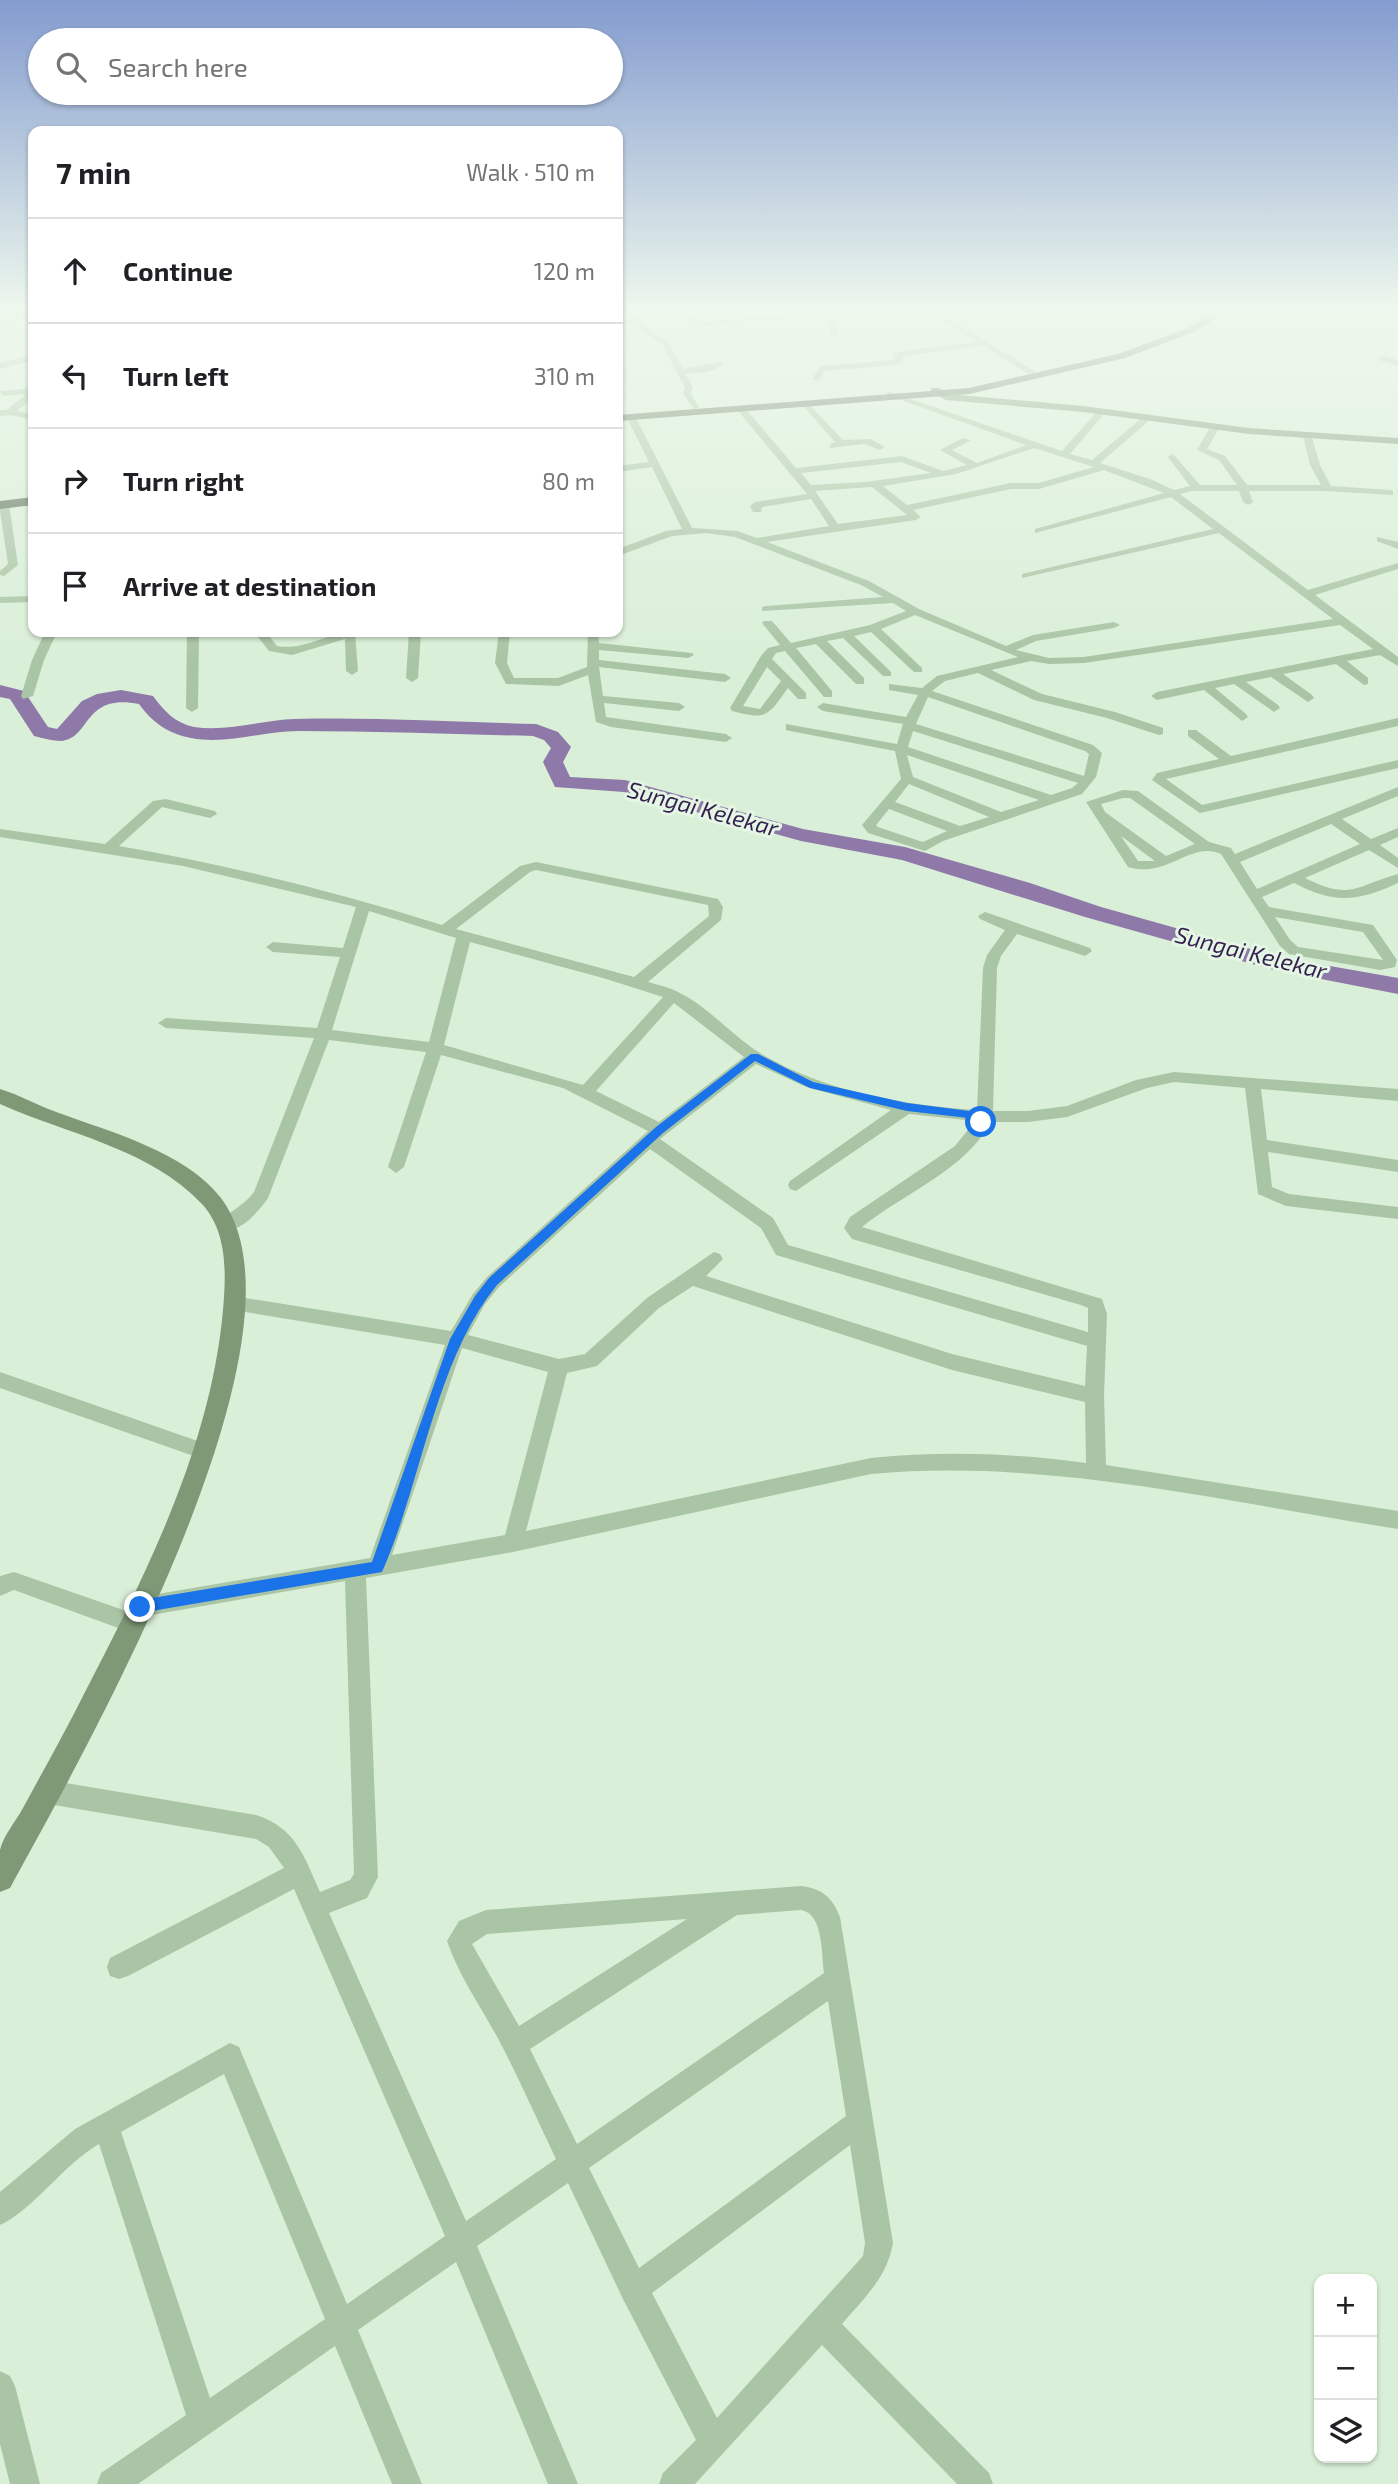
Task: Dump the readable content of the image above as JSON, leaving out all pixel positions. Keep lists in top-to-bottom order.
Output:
{
  "water": ["Sungai Kelekar"],
  "page": {
    "search": "Search here",
    "heading": ["7 min", "Walk · 510 m"],
    "list": [
      ["Continue", "120 m"],
      ["Turn left", "310 m"],
      ["Turn right", "80 m"],
      "Arrive at destination"
    ],
    "map_buttons": ["+", "−"]
  }
}
